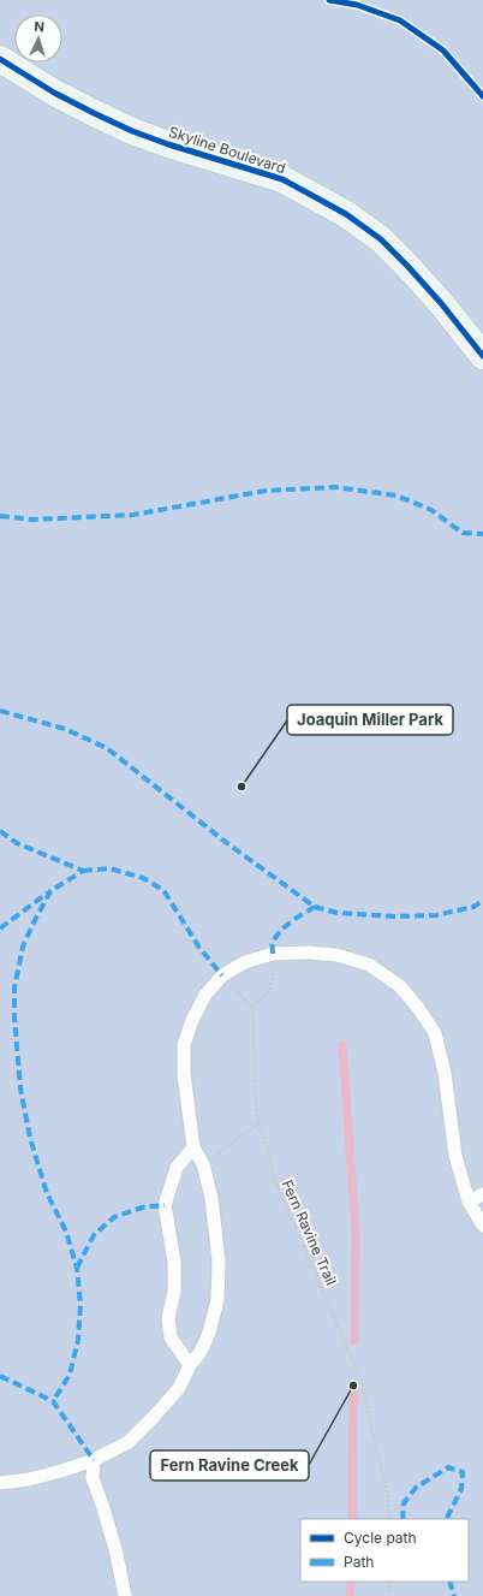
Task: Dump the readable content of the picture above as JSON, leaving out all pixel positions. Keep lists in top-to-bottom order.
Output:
{
  "streets": {
    "main road": ["Skyline Boulevard"],
    "path": ["Fern Ravine Trail"]
  },
  "places": ["Joaquin Miller Park", "Fern Ravine Creek"],
  "legend": ["Cycle path", "Path"],
  "north": "top"
}
